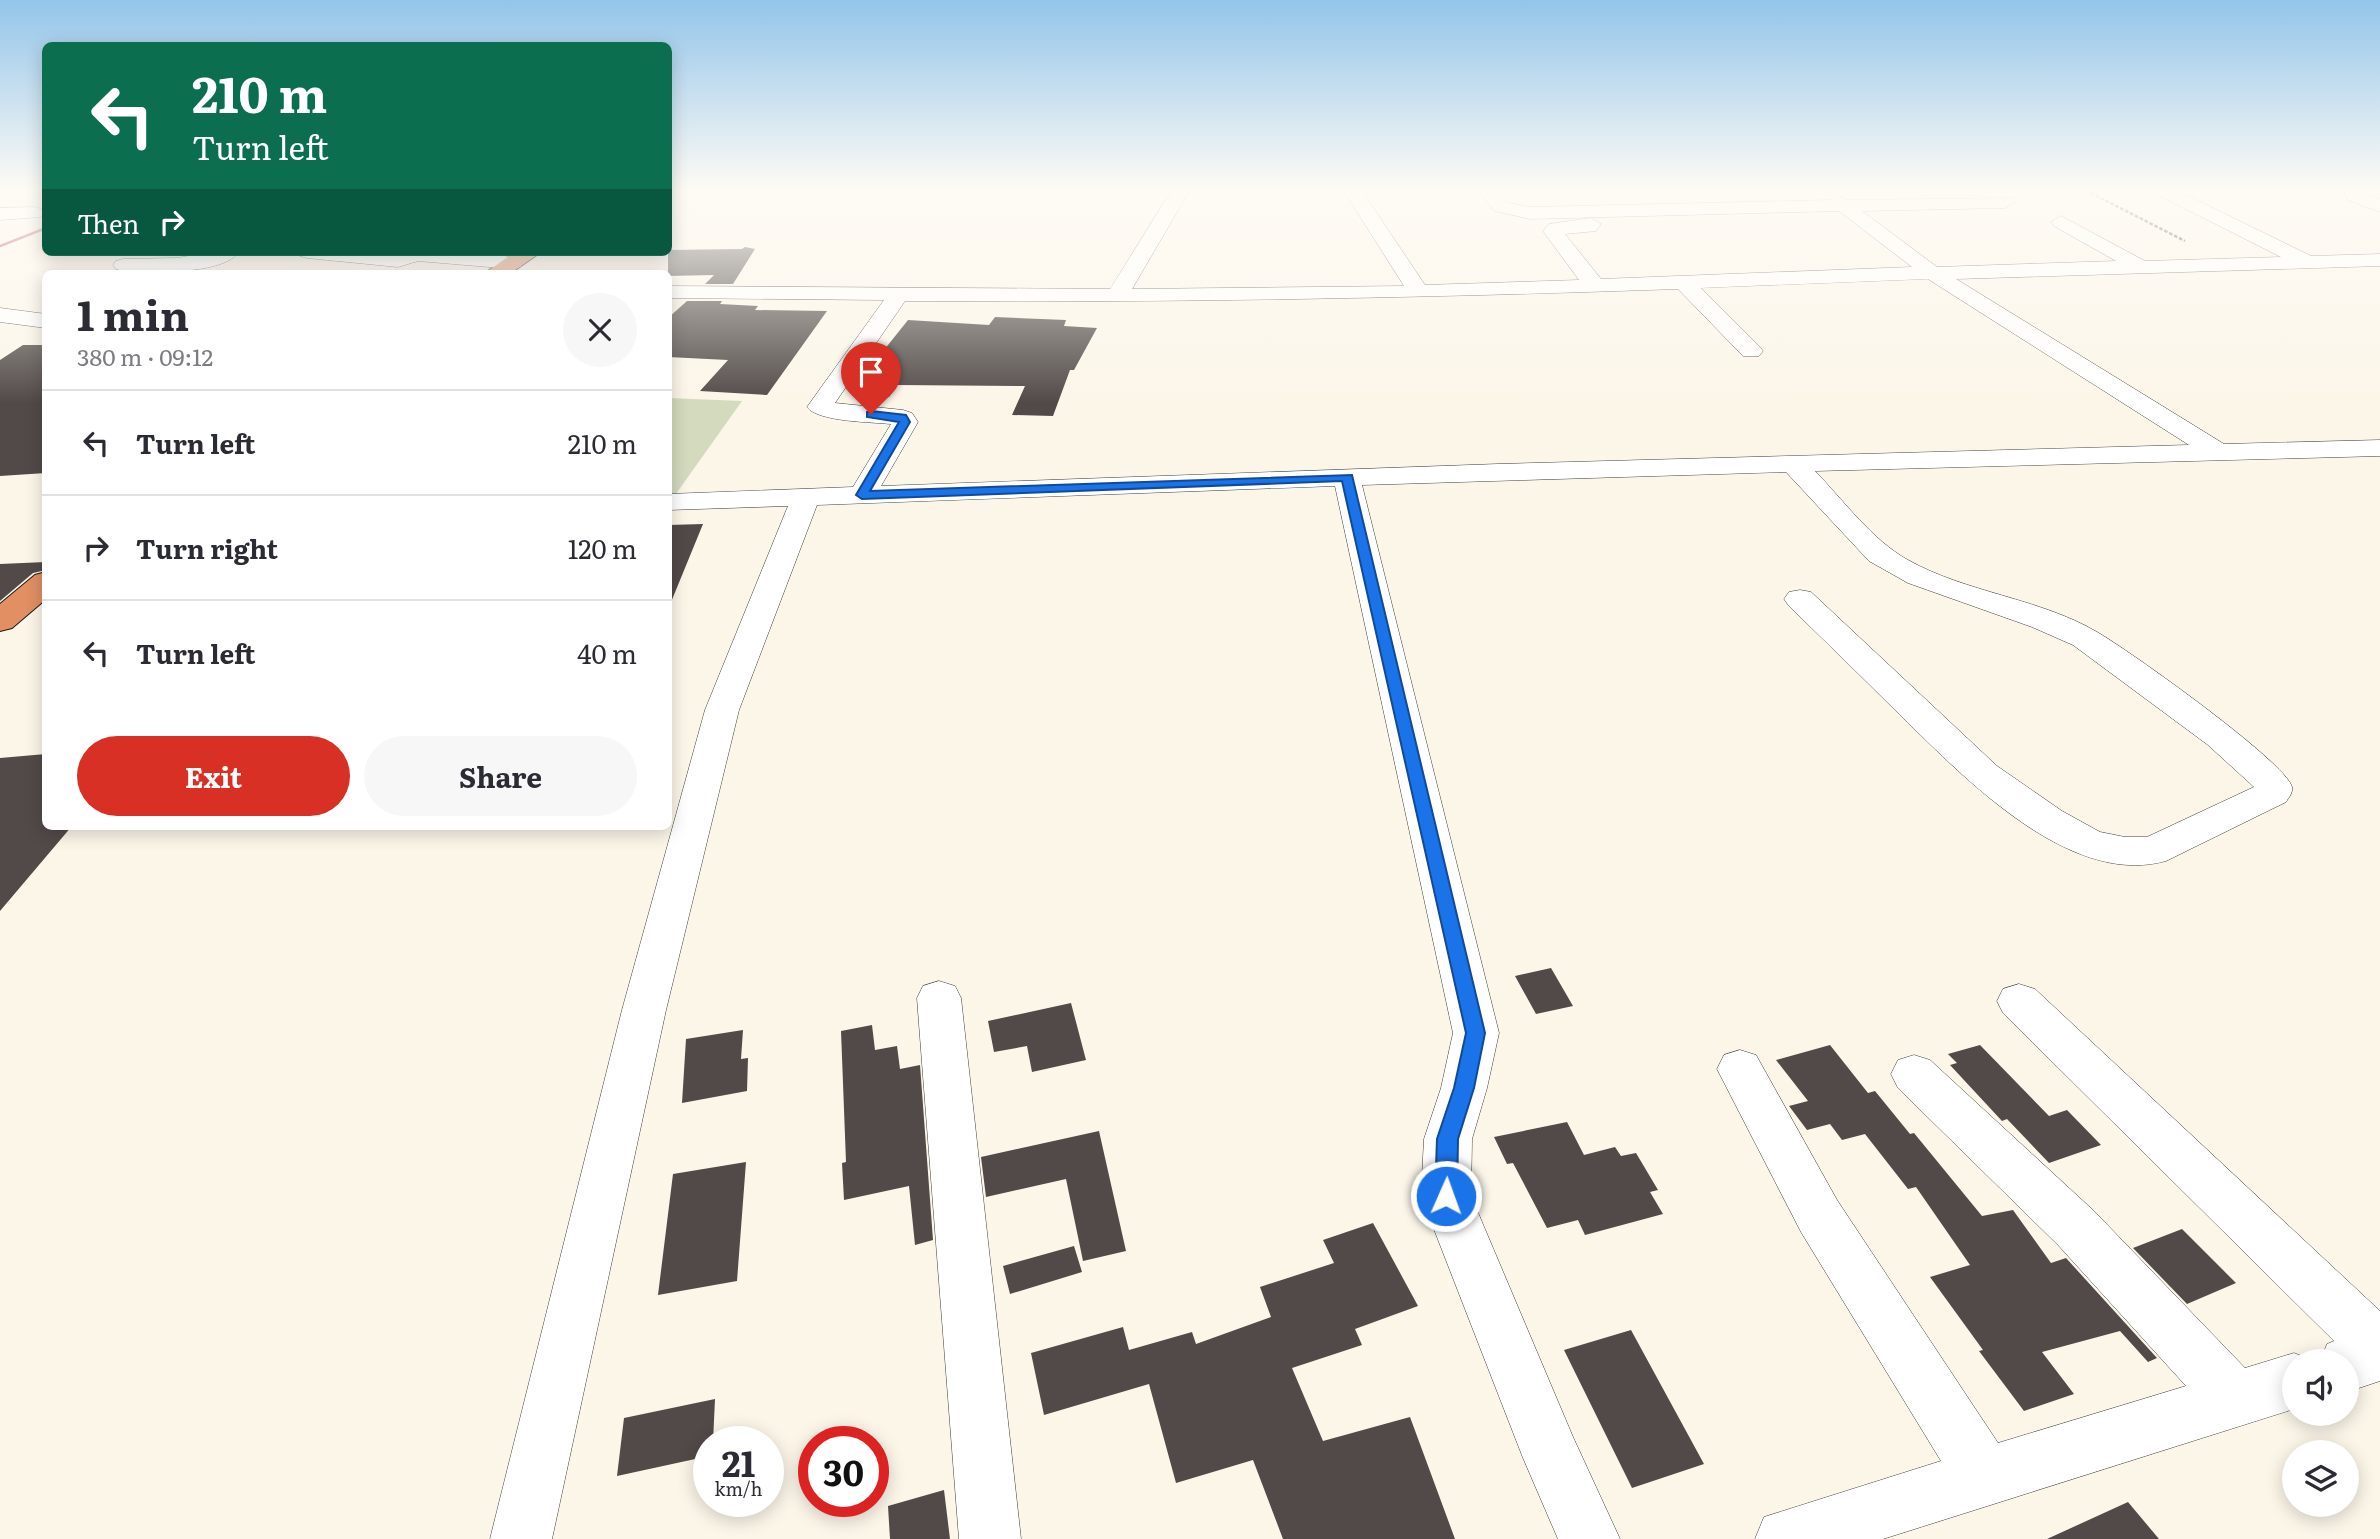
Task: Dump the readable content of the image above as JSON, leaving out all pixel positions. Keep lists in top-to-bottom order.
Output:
{
  "page": {
    "turn": ["210 m", "Turn left"],
    "then": "Then",
    "heading": ["1 min", "380 m · 09:12"],
    "list": [
      {
        "name": "Turn left",
        "value": "210 m"
      },
      {
        "name": "Turn right",
        "value": "120 m"
      },
      {
        "name": "Turn left",
        "value": "40 m"
      }
    ],
    "buttons": ["Exit", "Share"],
    "speed": "21 km/h",
    "limit": "30"
  }
}
